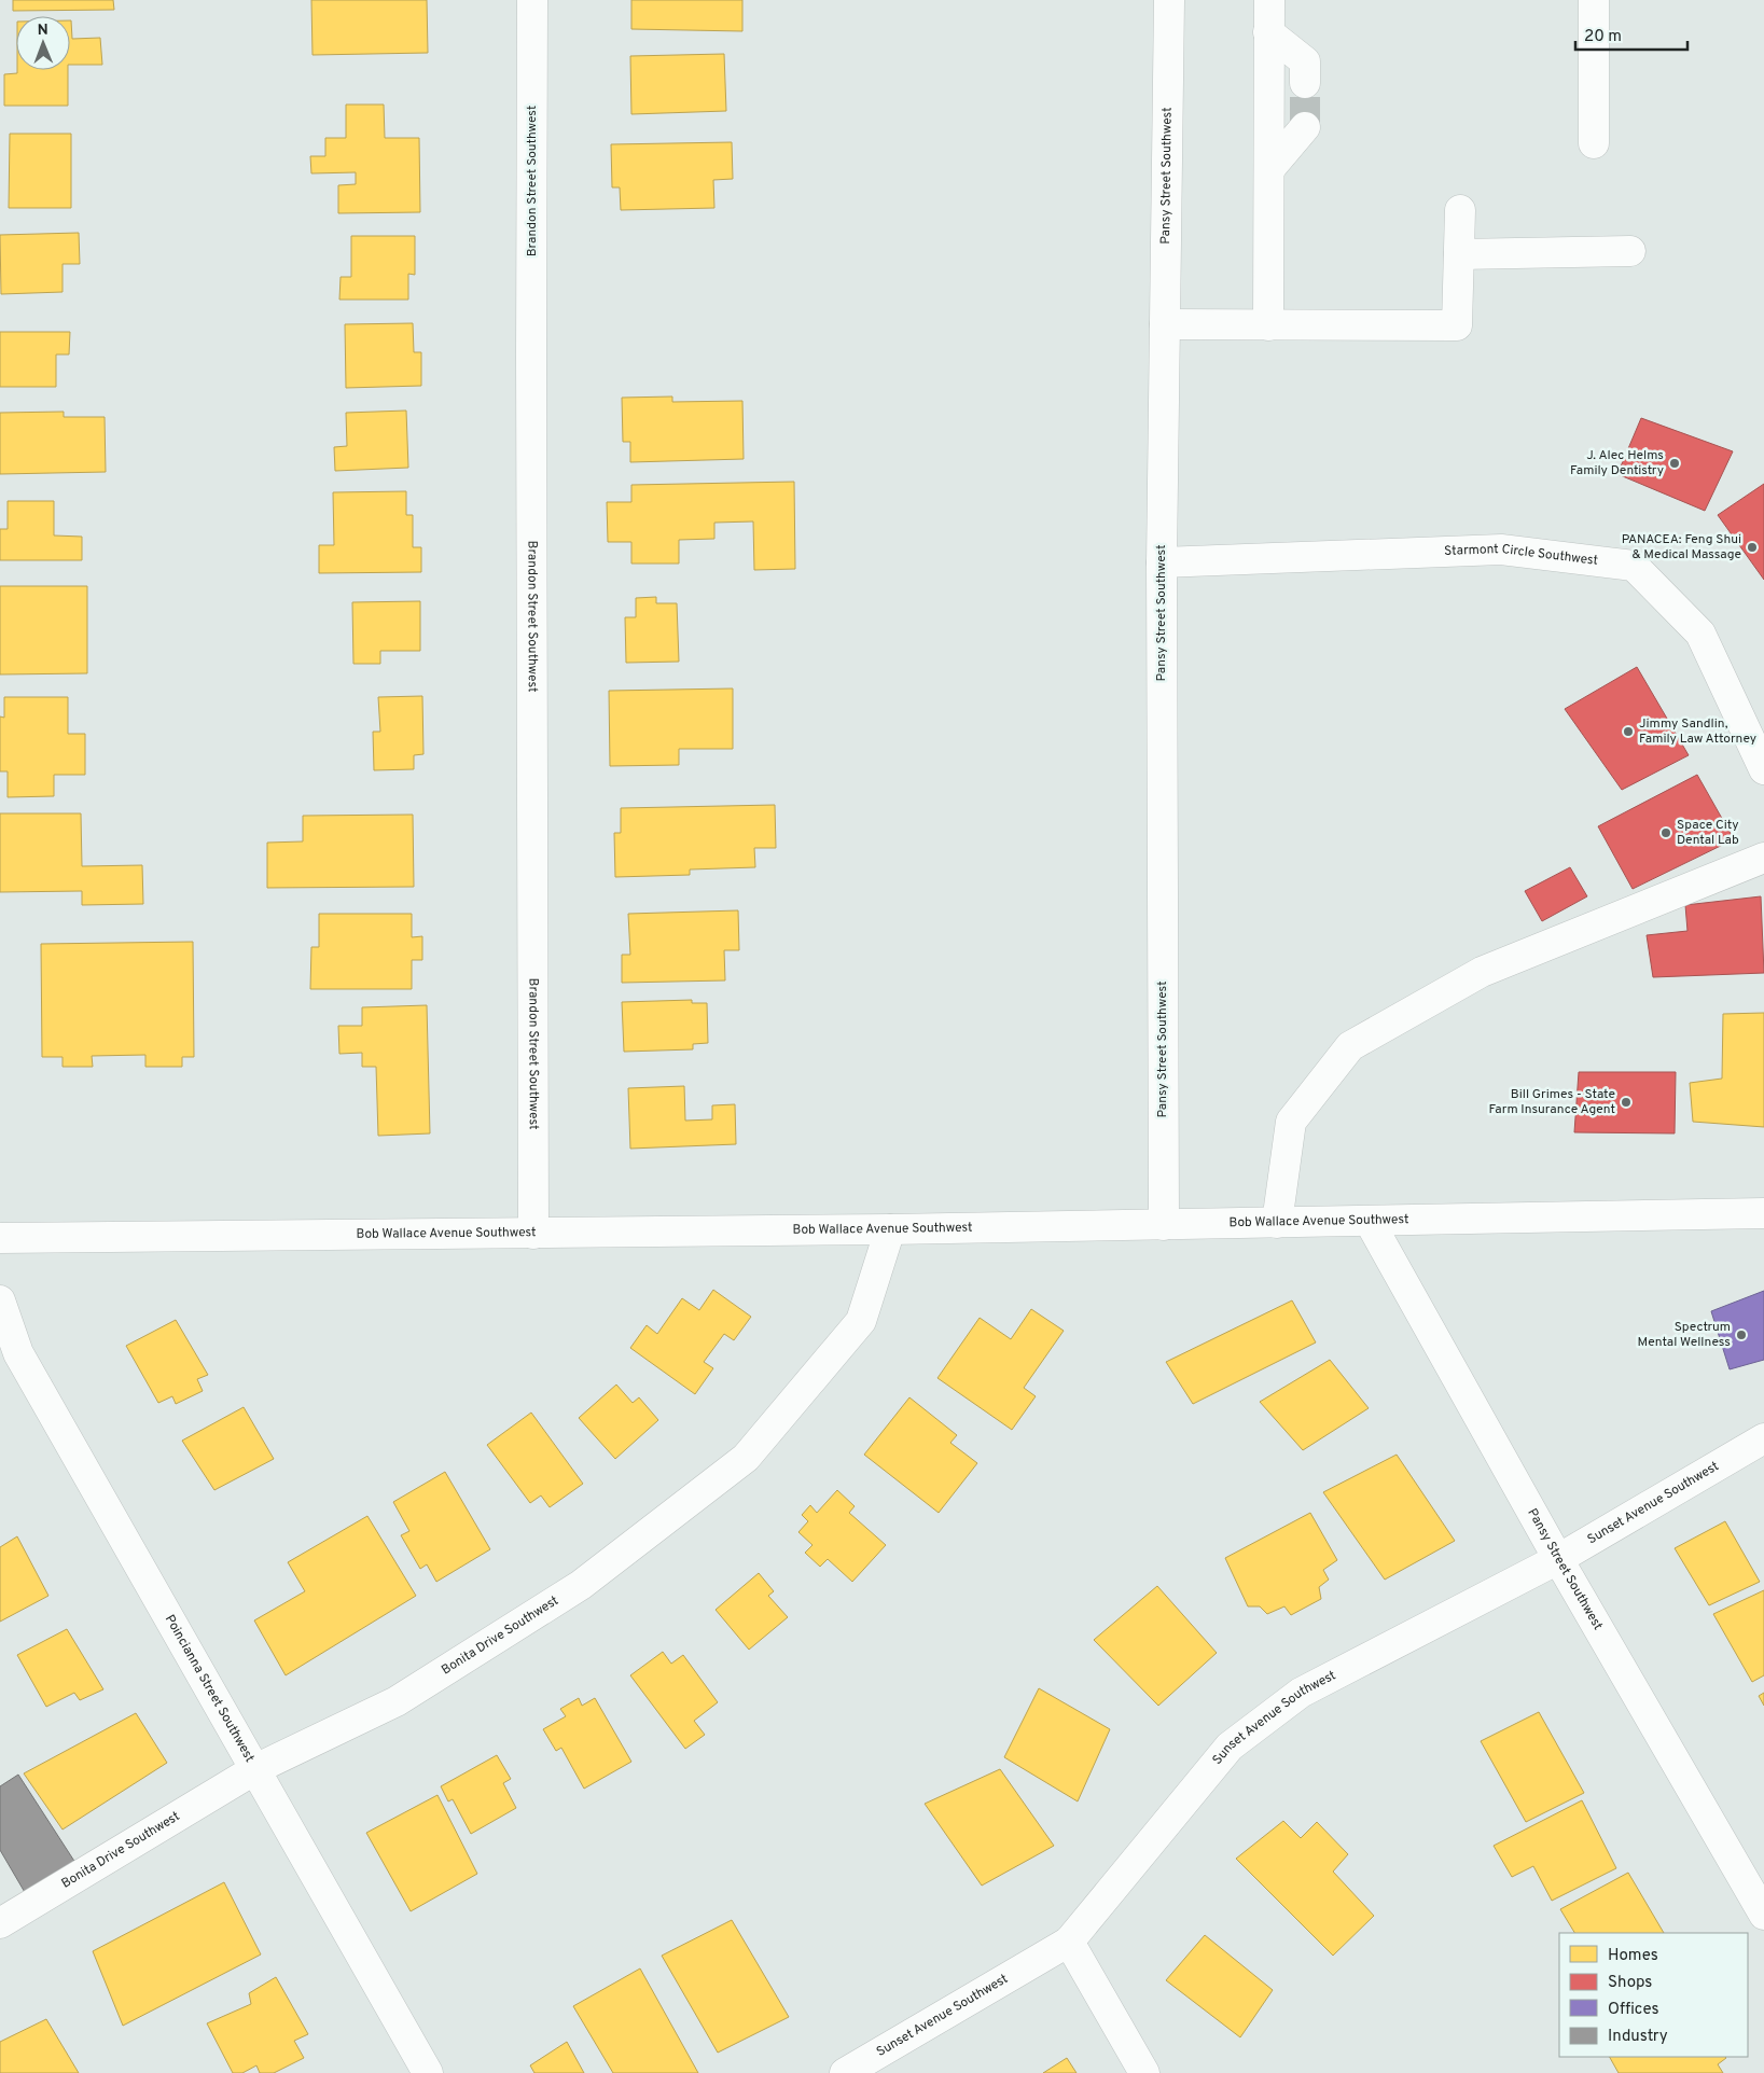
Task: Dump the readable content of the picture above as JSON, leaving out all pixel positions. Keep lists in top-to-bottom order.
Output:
{
  "streets": {
    "street": [
      "Pansy Street Southwest",
      "Brandon Street Southwest",
      "Starmont Circle Southwest",
      "Bob Wallace Avenue Southwest",
      "Sunset Avenue Southwest",
      "Bonita Drive Southwest",
      "Poincianna Street Southwest"
    ]
  },
  "crossings": [
    ["Pansy Street Southwest", "Starmont Circle Southwest"],
    ["Pansy Street Southwest", "Bob Wallace Avenue Southwest"],
    ["Pansy Street Southwest", "Sunset Avenue Southwest"],
    ["Brandon Street Southwest", "Bob Wallace Avenue Southwest"],
    ["Bob Wallace Avenue Southwest", "Bonita Drive Southwest"],
    ["Bonita Drive Southwest", "Poincianna Street Southwest"]
  ],
  "places": [
    "J. Alec Helms Family Dentistry",
    "PANACEA: Feng Shui & Medical Massage",
    "Jimmy Sandlin, Family Law Attorney",
    "Space City Dental Lab",
    "Bill Grimes - State Farm Insurance Agent",
    "Spectrum Mental Wellness"
  ],
  "legend": [
    "Homes",
    "Shops",
    "Offices",
    "Industry"
  ],
  "scale_bar": "20 m",
  "north": "top"
}
